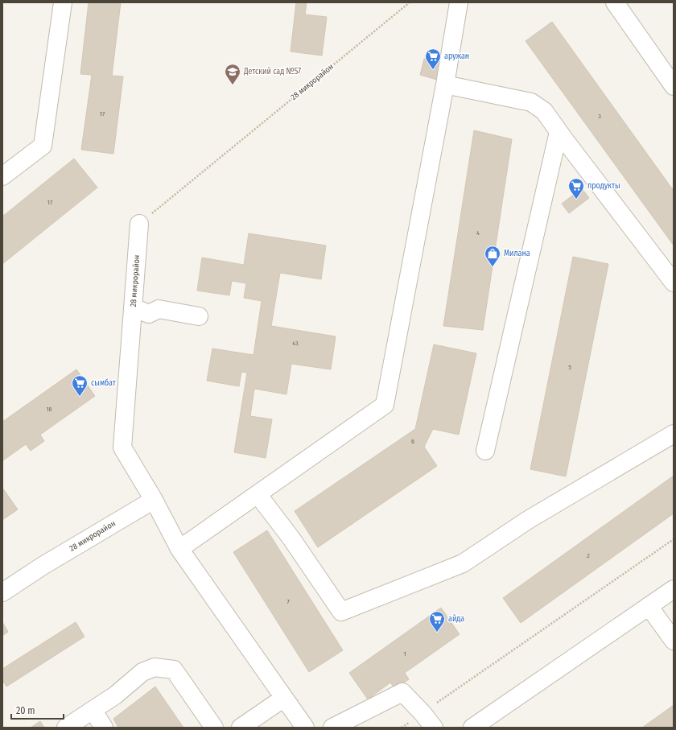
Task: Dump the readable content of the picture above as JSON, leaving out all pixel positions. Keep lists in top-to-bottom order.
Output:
{
  "streets": {
    "street": ["28 микрорайон"]
  },
  "places": {
    "supermarket": [
      "аружан",
      "продукты",
      "сымбат",
      "айда"
    ],
    "school or university": ["Детский сад №57"],
    "shop": ["Милана"]
  },
  "house_numbers": [
    "17",
    "3",
    "17",
    "4",
    "43",
    "5",
    "18",
    "6",
    "2",
    "7",
    "1"
  ],
  "scale_bar": "20 m"
}
